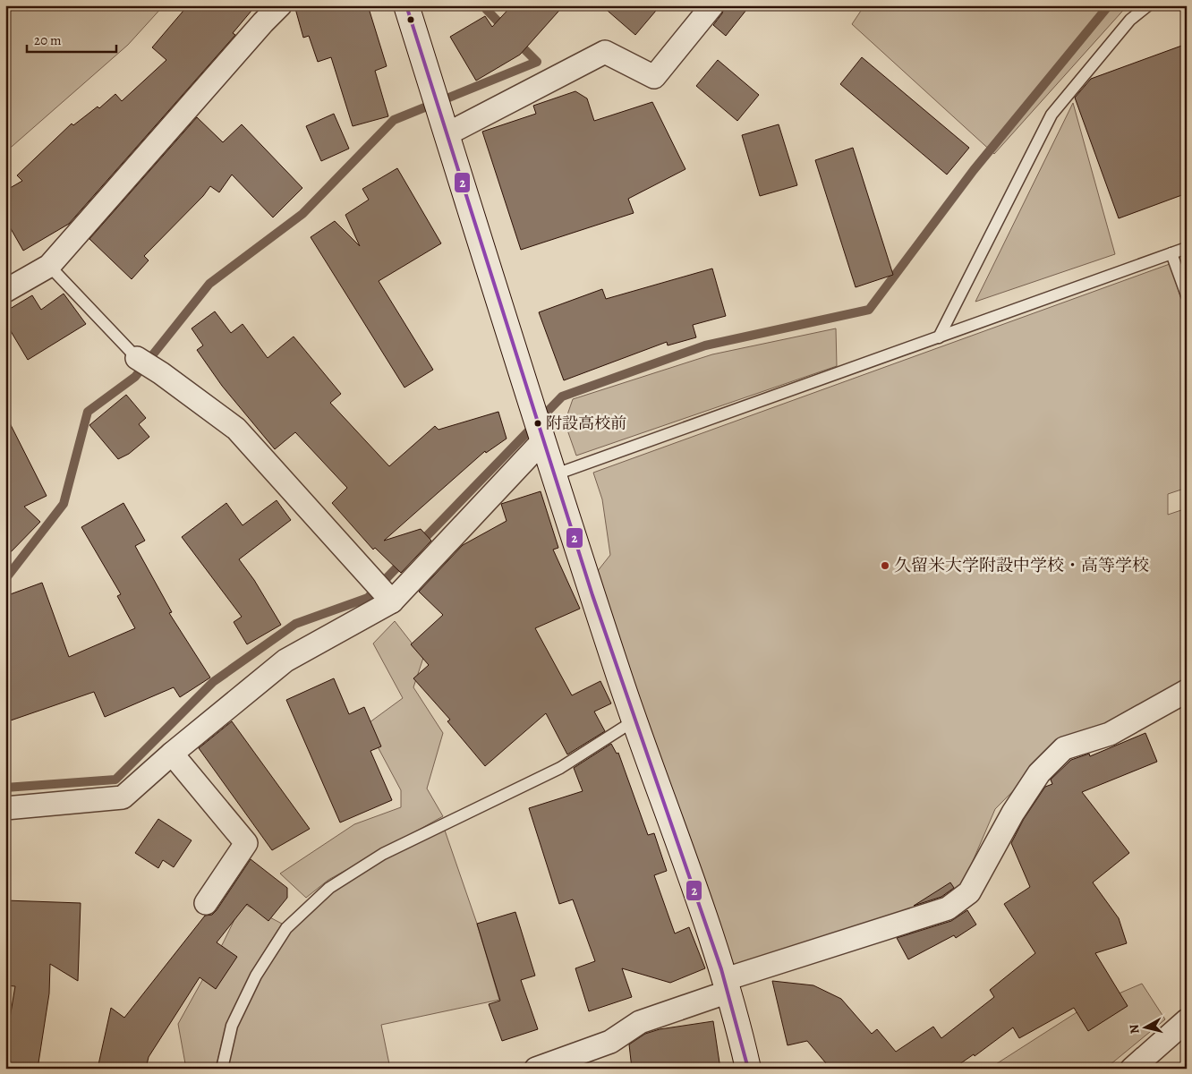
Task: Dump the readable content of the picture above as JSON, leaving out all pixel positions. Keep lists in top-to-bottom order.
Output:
{
  "places": ["附設高校前", "久留米大学附設中学校・高等学校"],
  "lines": ["transit line 2"],
  "scale_bar": "20 m",
  "north": "left"
}
